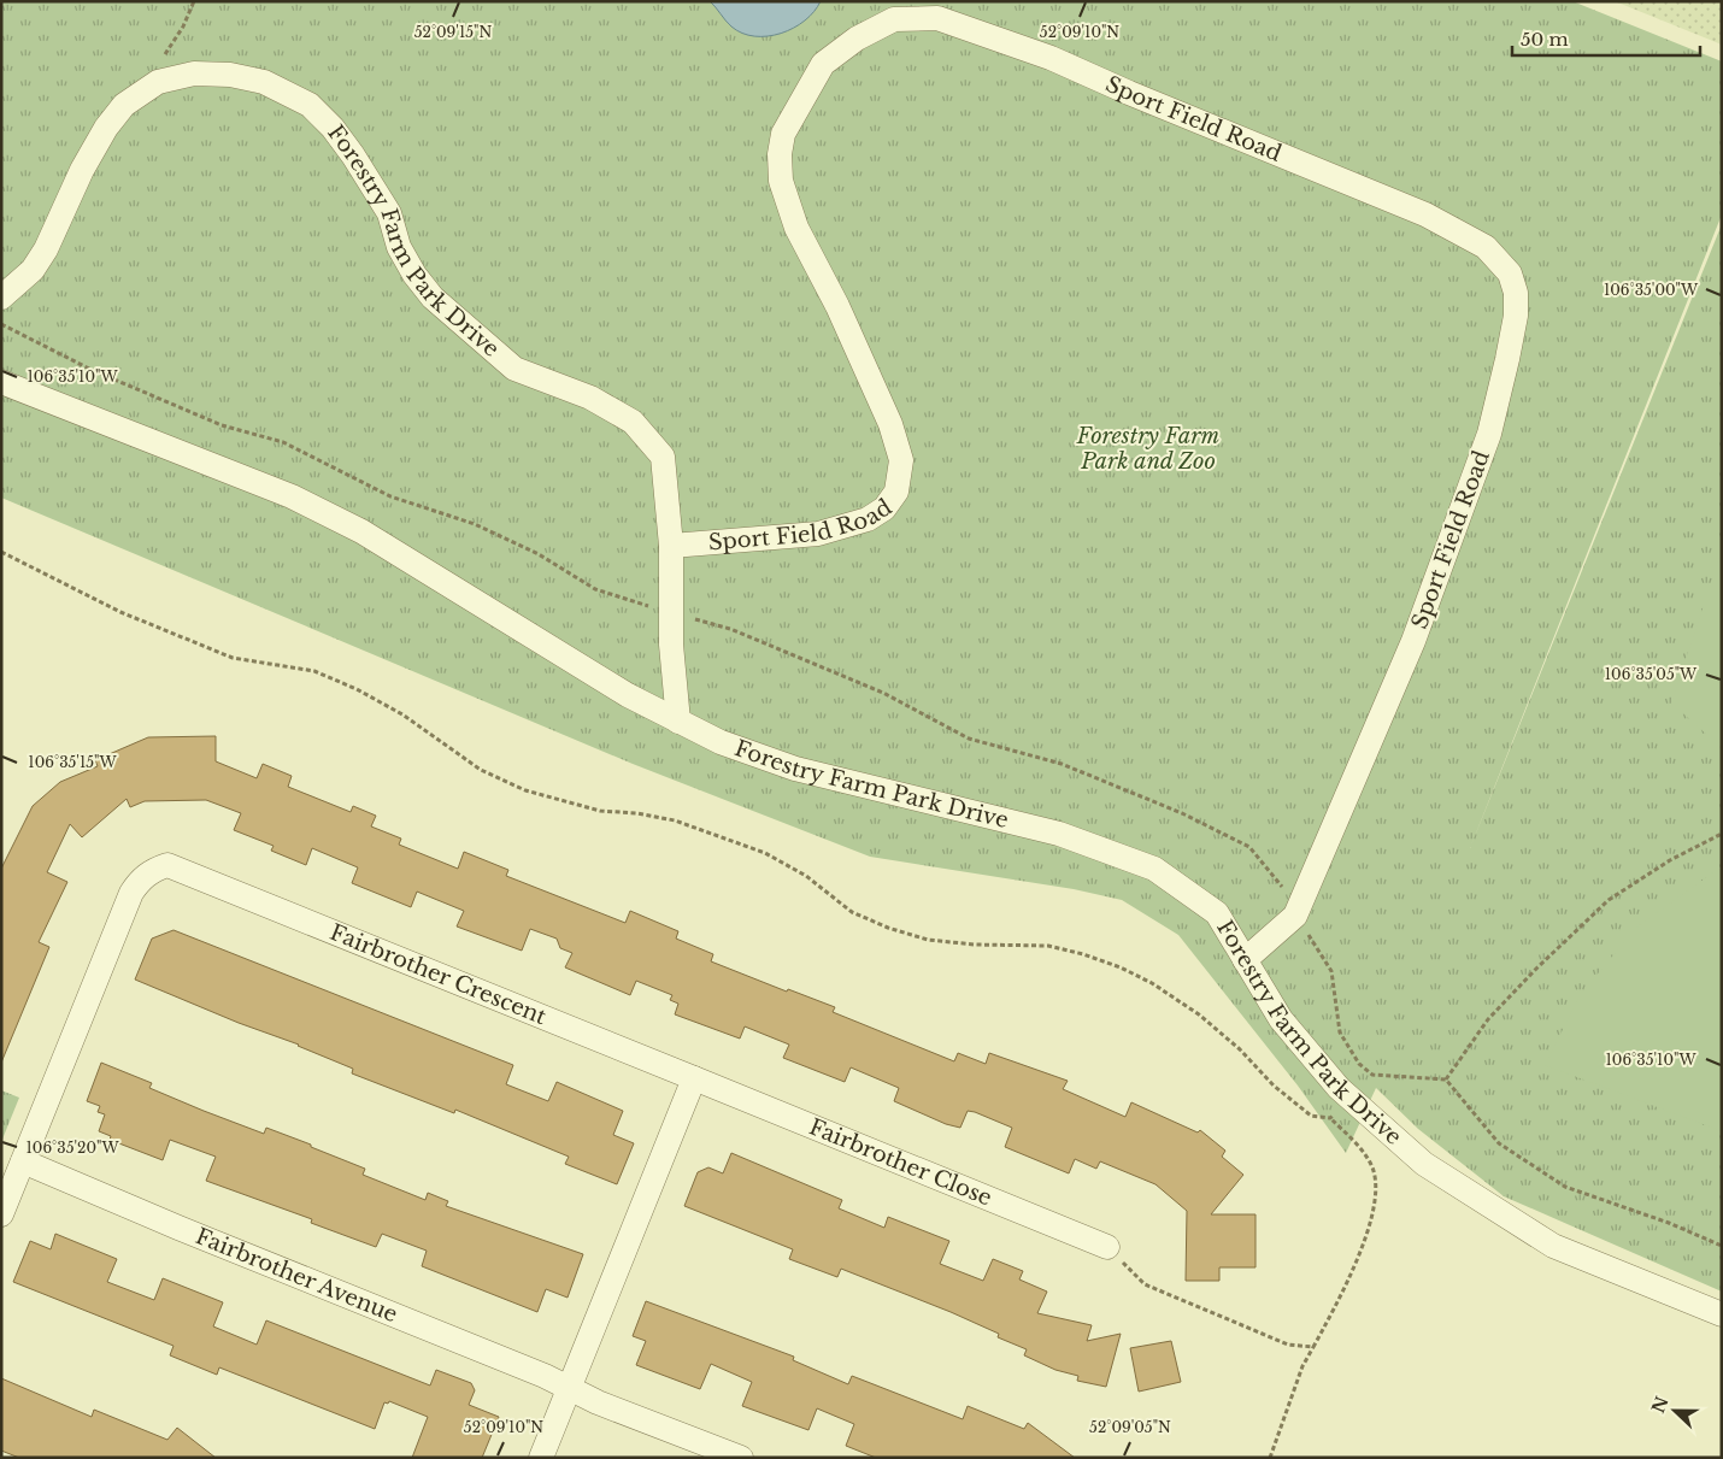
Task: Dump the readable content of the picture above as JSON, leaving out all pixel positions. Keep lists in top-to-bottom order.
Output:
{
  "streets": {
    "street": [
      "Sport Field Road",
      "Forestry Farm Park Drive",
      "Fairbrother Crescent",
      "Fairbrother Close",
      "Fairbrother Avenue"
    ]
  },
  "crossings": [
    ["Sport Field Road", "Forestry Farm Park Drive"],
    ["Fairbrother Crescent", "Fairbrother Close"],
    ["Fairbrother Crescent", "Fairbrother Avenue"]
  ],
  "parks": ["Forestry Farm Park and Zoo"],
  "scale_bar": "50 m",
  "north": "left",
  "coordinates": [
    "52°09'15\"N",
    "52°09'10\"N",
    "106°35'00\"W",
    "106°35'10\"W",
    "106°35'05\"W",
    "106°35'15\"W",
    "106°35'20\"W",
    "52°09'05\"N"
  ]
}
